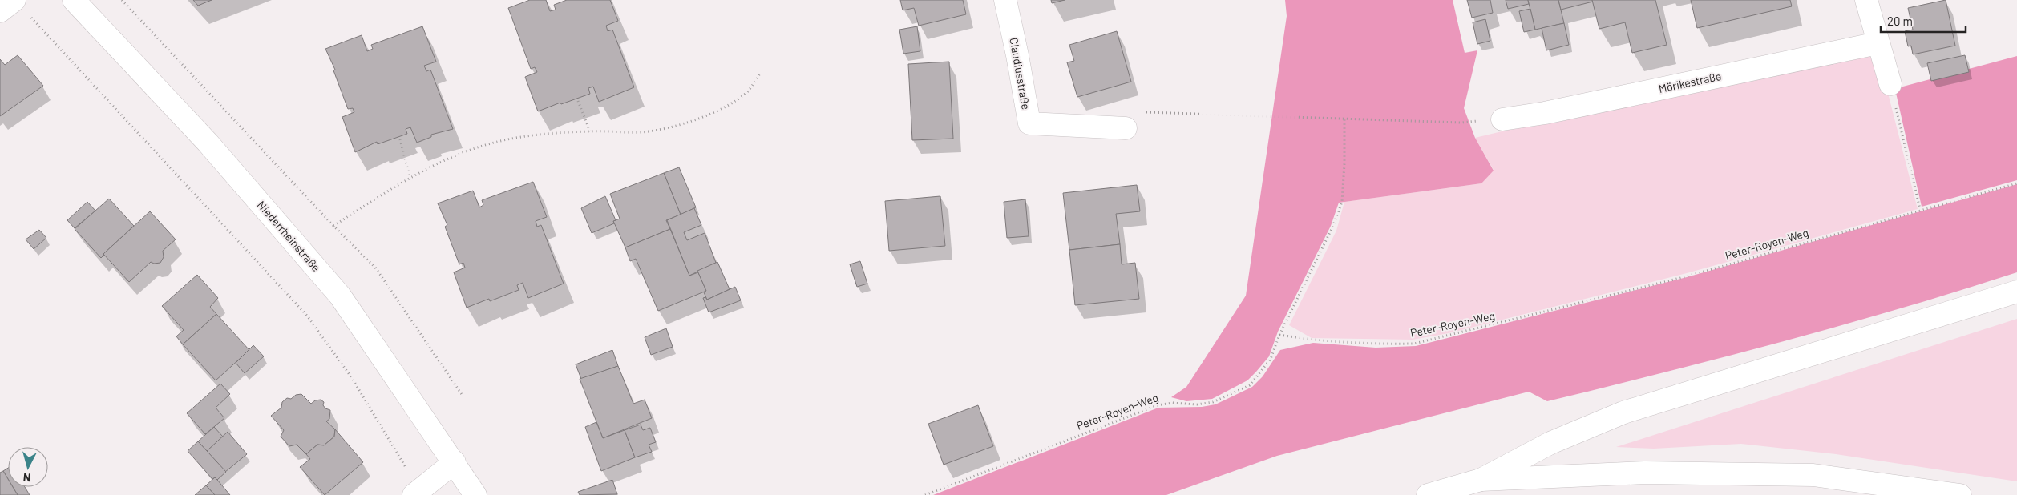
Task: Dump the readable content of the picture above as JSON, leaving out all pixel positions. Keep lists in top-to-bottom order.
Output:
{
  "streets": {
    "main road": ["Claudiusstraße", "Mörikestraße", "Niederrheinstraße"],
    "path": ["Peter-Royen-Weg"]
  },
  "scale_bar": "20 m",
  "north": "bottom"
}
